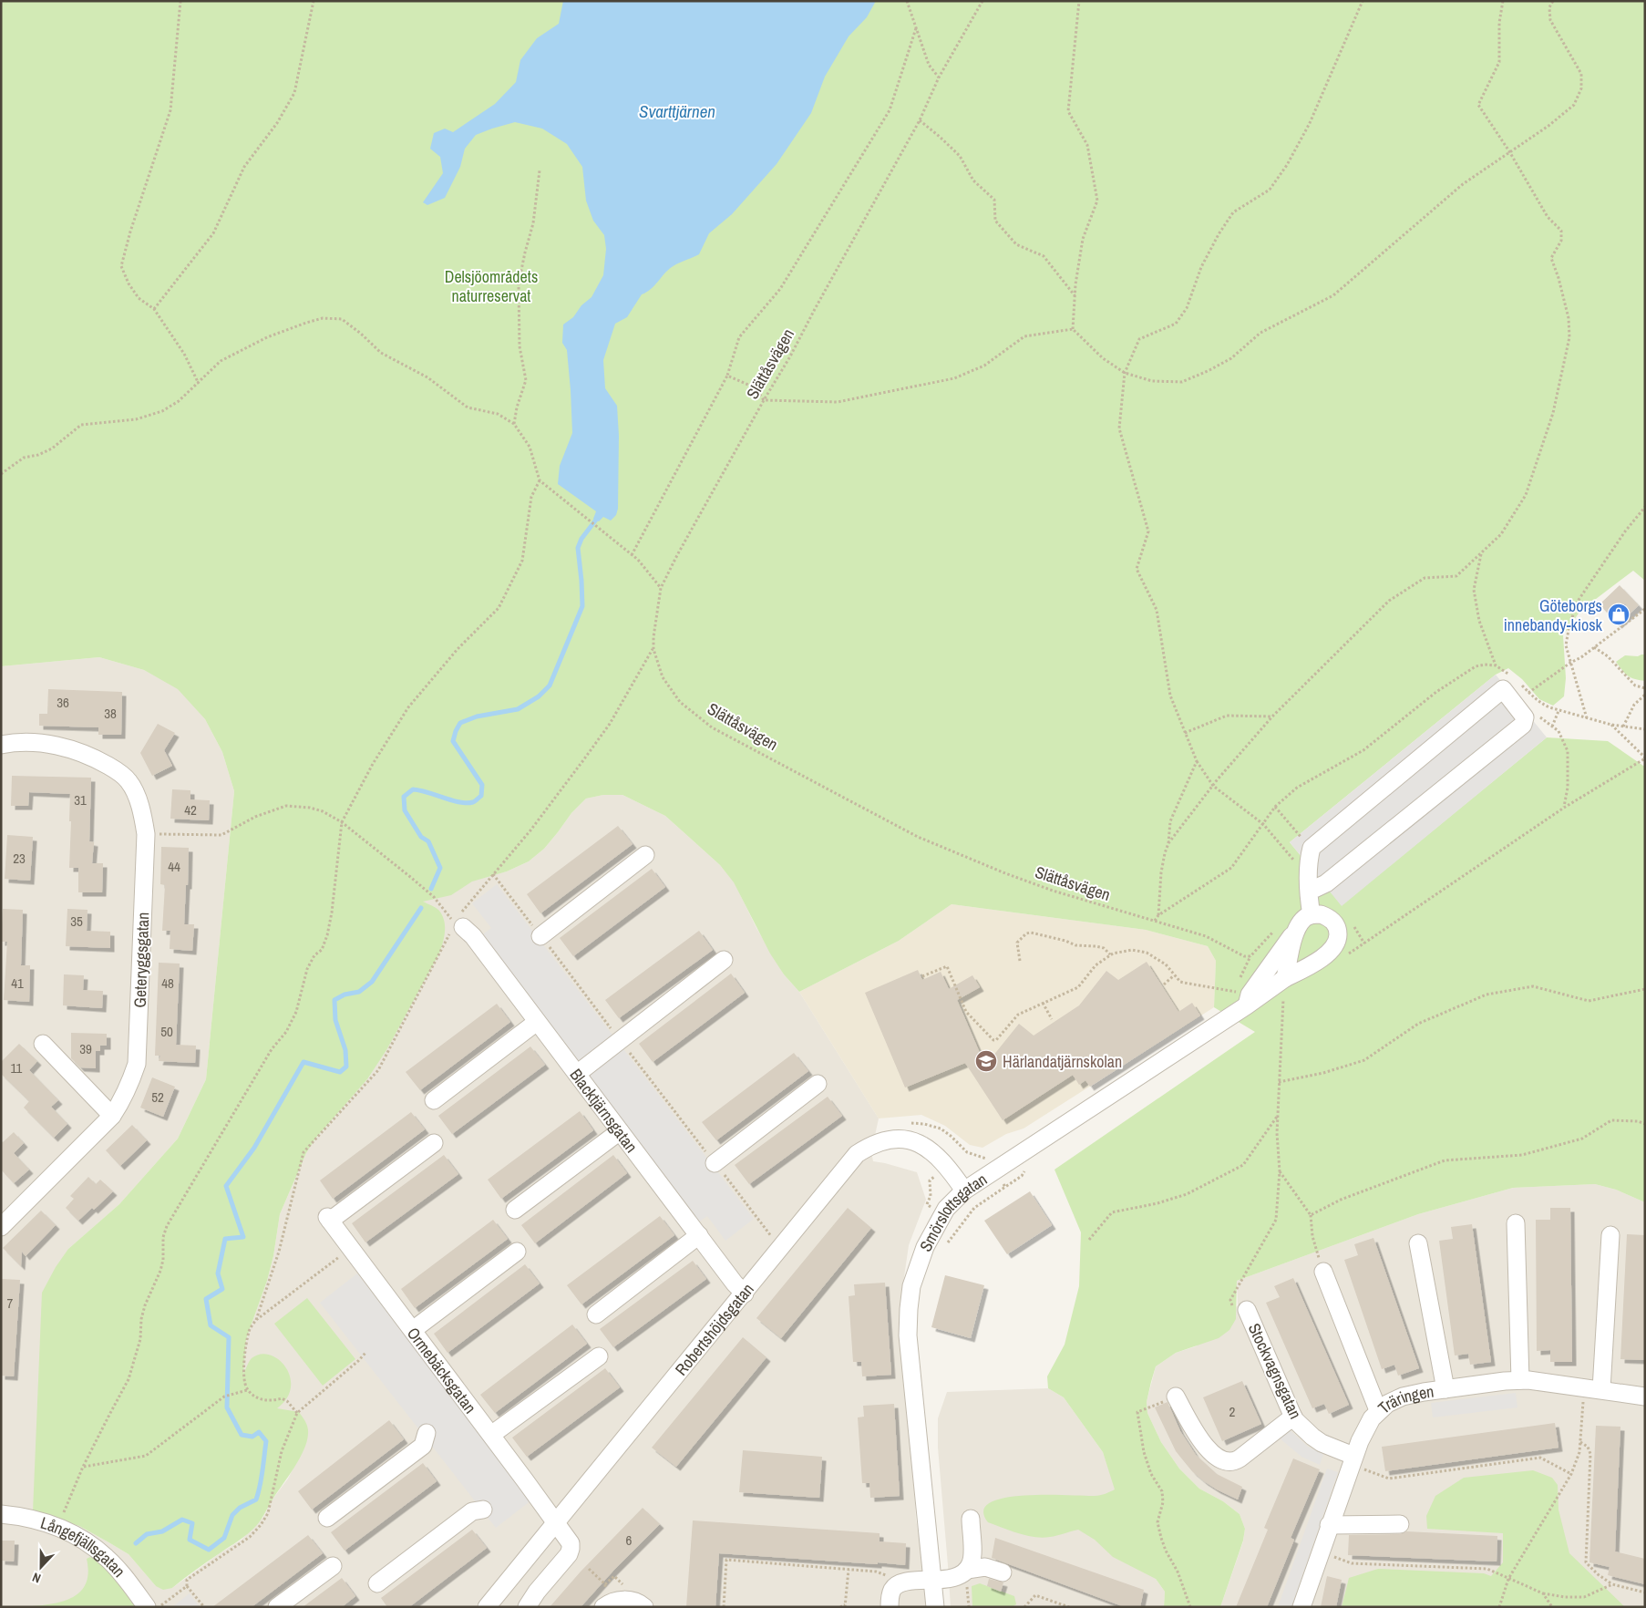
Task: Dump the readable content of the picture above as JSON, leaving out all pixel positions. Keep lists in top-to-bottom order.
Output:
{
  "streets": {
    "street": [
      "Geteryggsgatan",
      "Blacktjärnsgatan",
      "Smörslottsgatan",
      "Robertshöjdsgatan",
      "Ormebäcksgatan",
      "Stockvagnsgatan",
      "Träringen",
      "Långefjällsgatan"
    ],
    "path": ["Slättåsvägen"]
  },
  "crossings": [
    ["Blacktjärnsgatan", "Robertshöjdsgatan"],
    ["Smörslottsgatan", "Robertshöjdsgatan"],
    ["Robertshöjdsgatan", "Ormebäcksgatan"],
    ["Stockvagnsgatan", "Träringen"]
  ],
  "water": ["Svarttjärnen"],
  "parks": ["Delsjöområdets naturreservat"],
  "places": {
    "shop": ["Göteborgs innebandy-kiosk"],
    "school or university": ["Härlandatjärnskolan"]
  },
  "house_numbers": [
    "36",
    "38",
    "31",
    "42",
    "23",
    "44",
    "35",
    "41",
    "48",
    "50",
    "39",
    "11",
    "52",
    "7",
    "2",
    "6"
  ],
  "north": "bottom"
}
